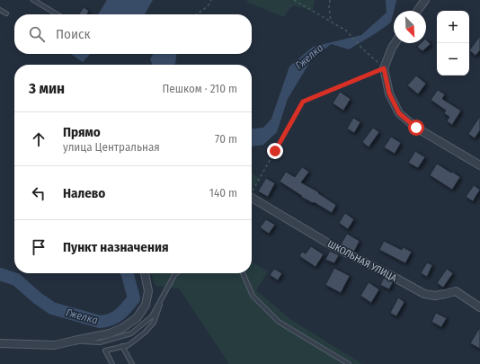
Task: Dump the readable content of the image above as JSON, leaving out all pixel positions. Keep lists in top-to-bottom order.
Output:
{
  "streets": {
    "street": ["ШКОЛЬНАЯ УЛИЦА"]
  },
  "water": ["Гжелка"],
  "north": "bottom right",
  "page": {
    "map_buttons": ["+", "−"],
    "search": "Поиск",
    "heading": ["3 мин", "Пешком · 210 m"],
    "list": [
      ["Прямо", "улица Центральная", "70 m"],
      ["Налево", "140 m"],
      "Пункт назначения"
    ]
  }
}
